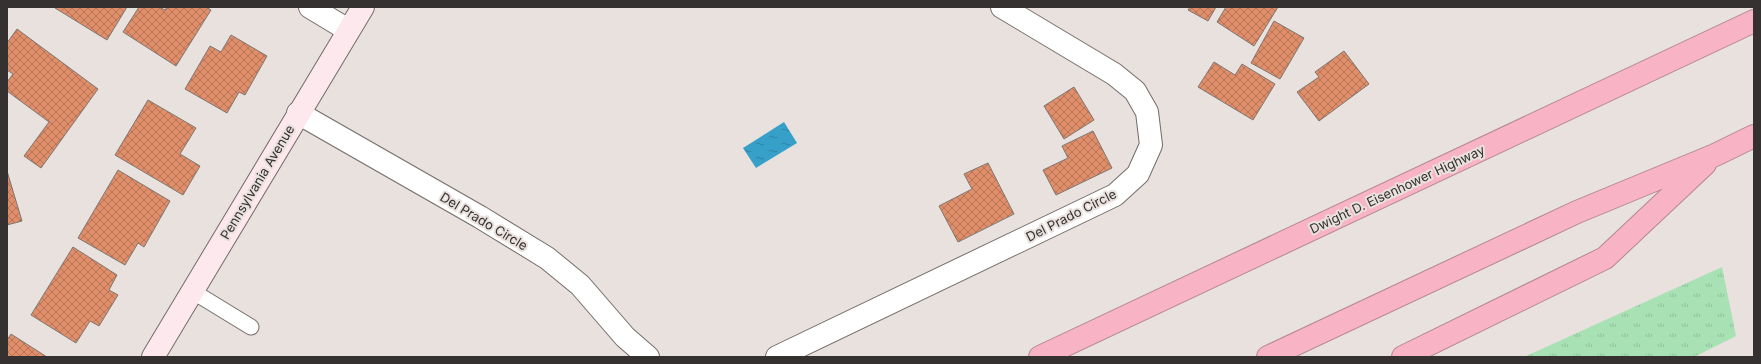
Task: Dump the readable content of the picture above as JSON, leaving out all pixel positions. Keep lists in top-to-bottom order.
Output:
{
  "streets": {
    "highway": ["Dwight D. Eisenhower Highway"],
    "street": ["Pennsylvania Avenue", "Del Prado Circle"]
  },
  "crossings": [
    ["Pennsylvania Avenue", "Del Prado Circle"]
  ]
}
